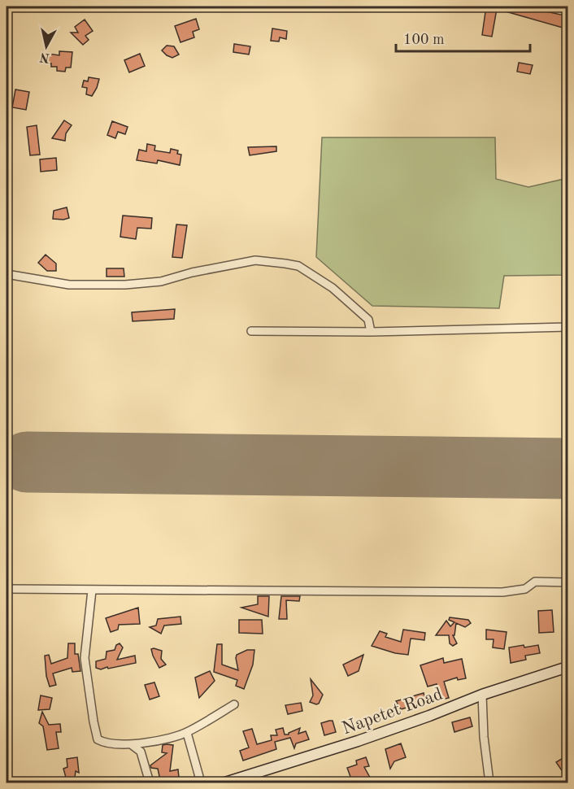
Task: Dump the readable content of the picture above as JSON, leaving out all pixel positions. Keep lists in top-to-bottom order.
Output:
{
  "streets": {
    "main road": ["Napetet Road"]
  },
  "scale_bar": "100 m",
  "north": "bottom"
}
